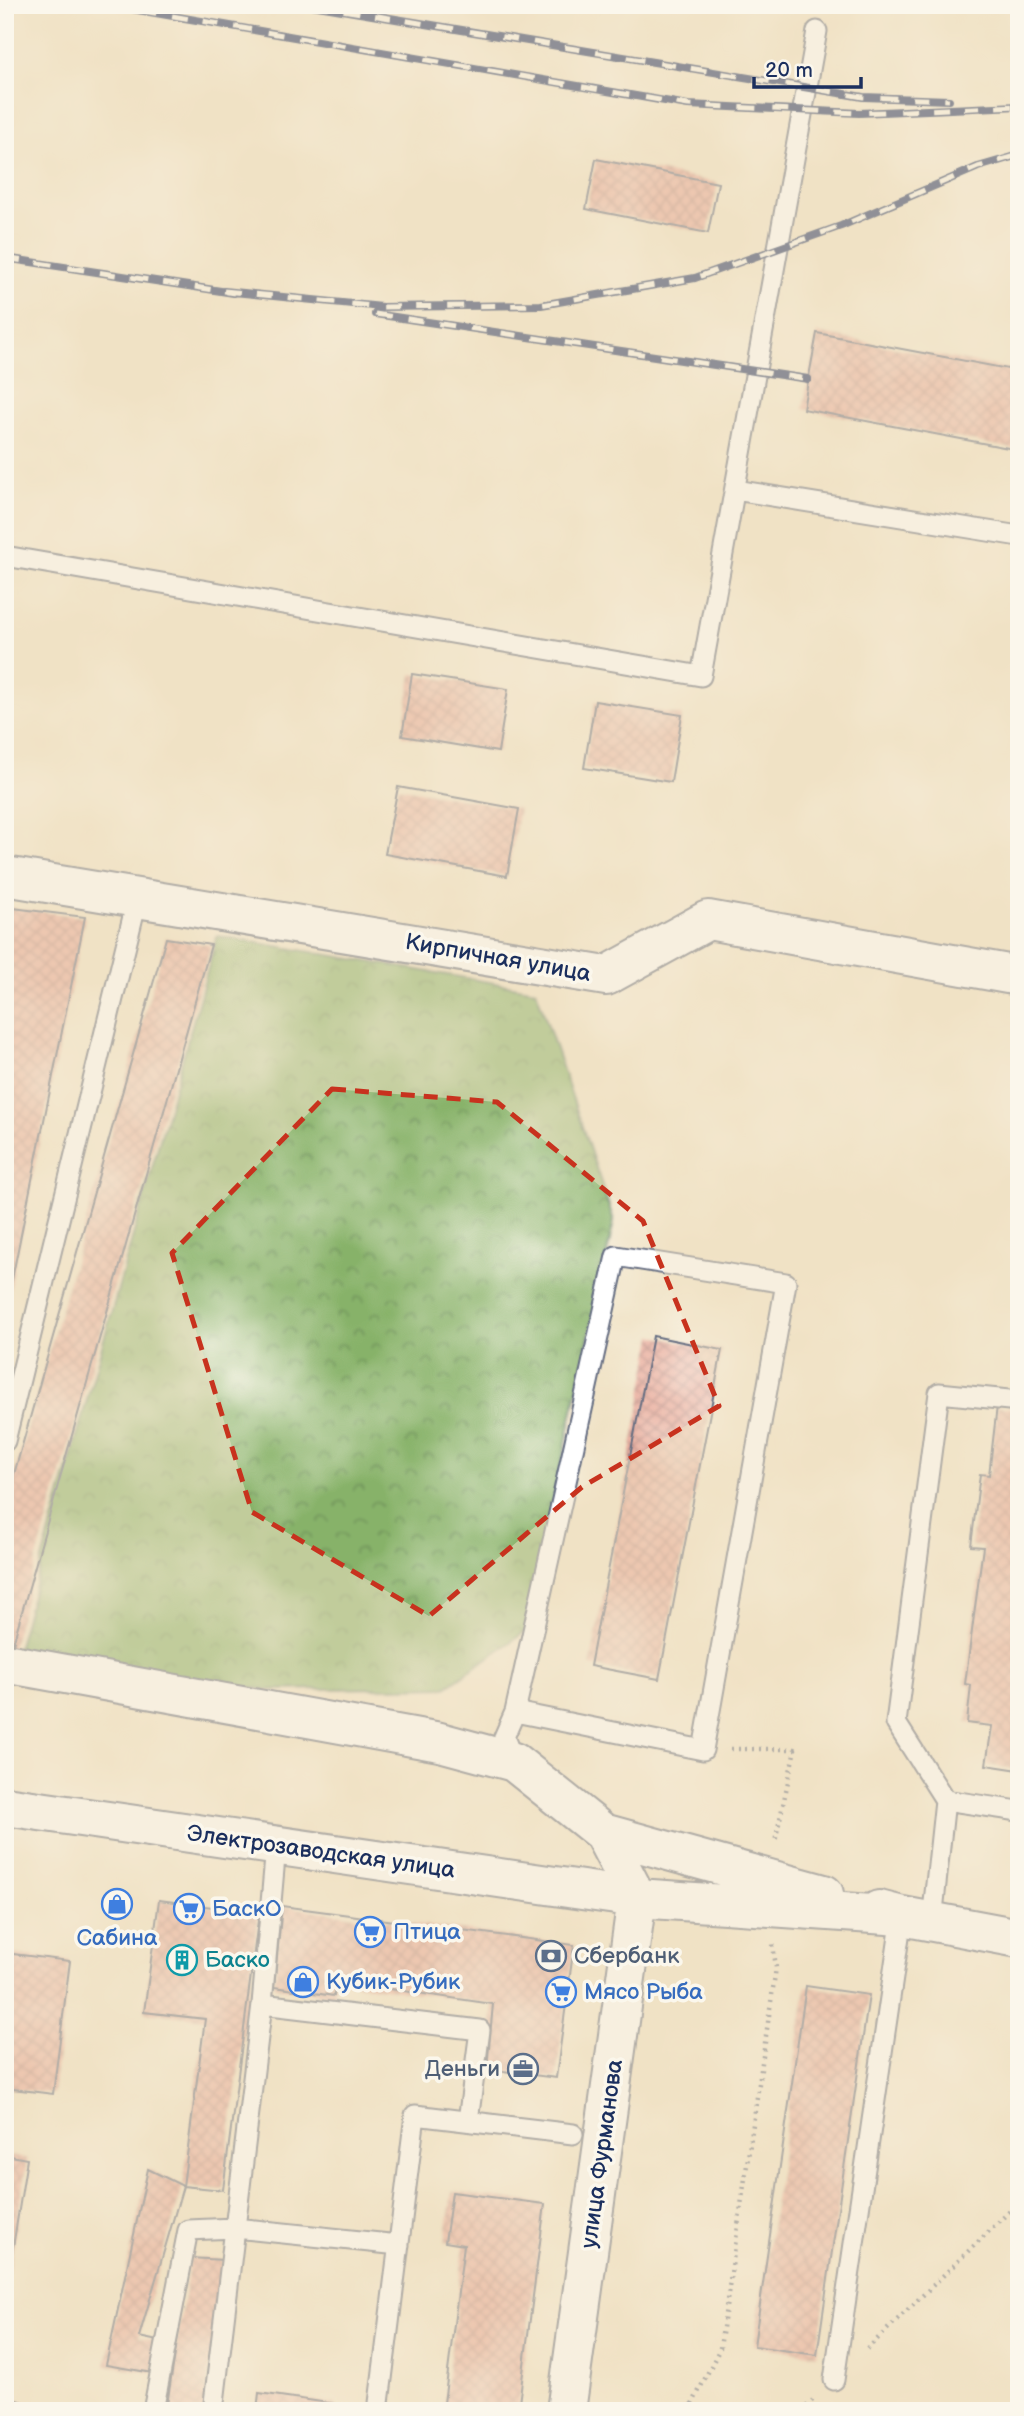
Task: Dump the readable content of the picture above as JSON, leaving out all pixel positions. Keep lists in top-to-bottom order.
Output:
{
  "streets": {
    "main road": ["Кирпичная улица", "Электрозаводская улица", "улица Фурманова"]
  },
  "crossings": [
    ["Электрозаводская улица", "улица Фурманова"]
  ],
  "places": {
    "shop": ["Сабина", "Кубик-Рубик"],
    "supermarket": ["БаскО", "Птица", "Мясо Рыба"],
    "bank": ["Сбербанк"],
    "building": ["Баско"],
    "office": ["Деньги"]
  },
  "scale_bar": "20 m"
}
